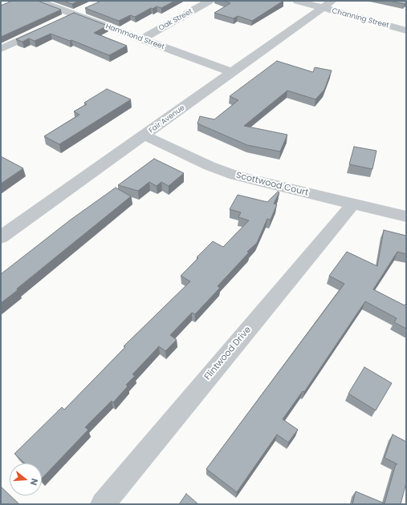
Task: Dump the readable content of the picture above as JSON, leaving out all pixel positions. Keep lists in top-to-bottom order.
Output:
{
  "streets": {
    "street": [
      "Channing Street",
      "Oak Street",
      "Hammond Street",
      "Fair Avenue",
      "Scottwood Court",
      "Flintwood Drive"
    ]
  },
  "crossings": [
    ["Channing Street", "Fair Avenue"],
    ["Oak Street", "Hammond Street"],
    ["Hammond Street", "Fair Avenue"],
    ["Fair Avenue", "Scottwood Court"],
    ["Scottwood Court", "Flintwood Drive"]
  ],
  "north": "right"
}
